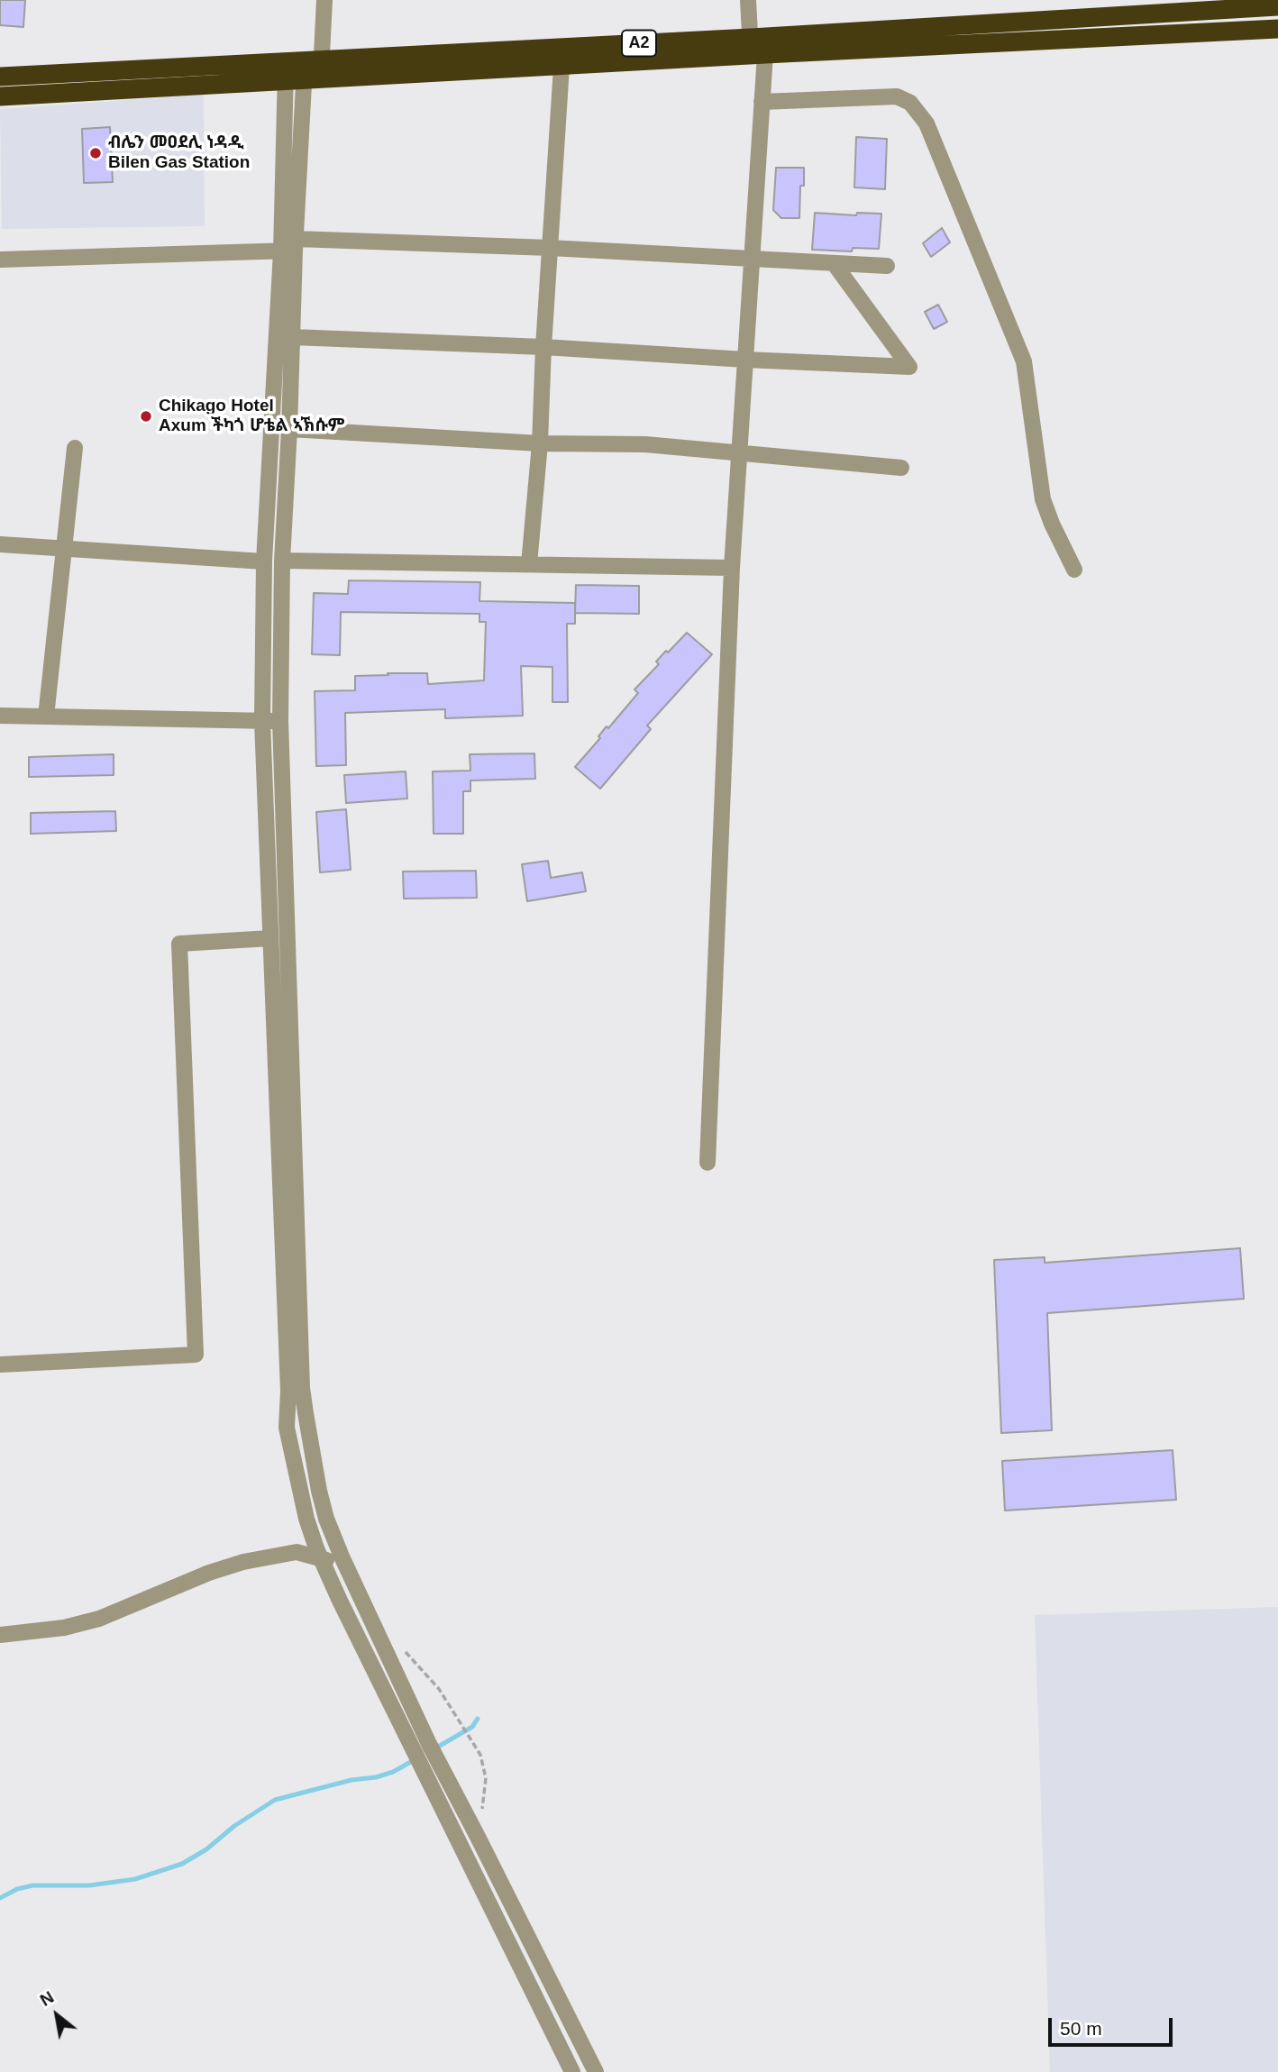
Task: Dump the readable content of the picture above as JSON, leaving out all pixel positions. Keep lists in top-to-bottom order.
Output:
{
  "streets": {
    "highway": ["A2"]
  },
  "places": ["ብሌን መዐደሊ ነዳዲ Bilen Gas Station", "Chikago Hotel Axum ችካጎ ሆቴል ኣኽሱም"],
  "scale_bar": "50 m",
  "north": "top left"
}
